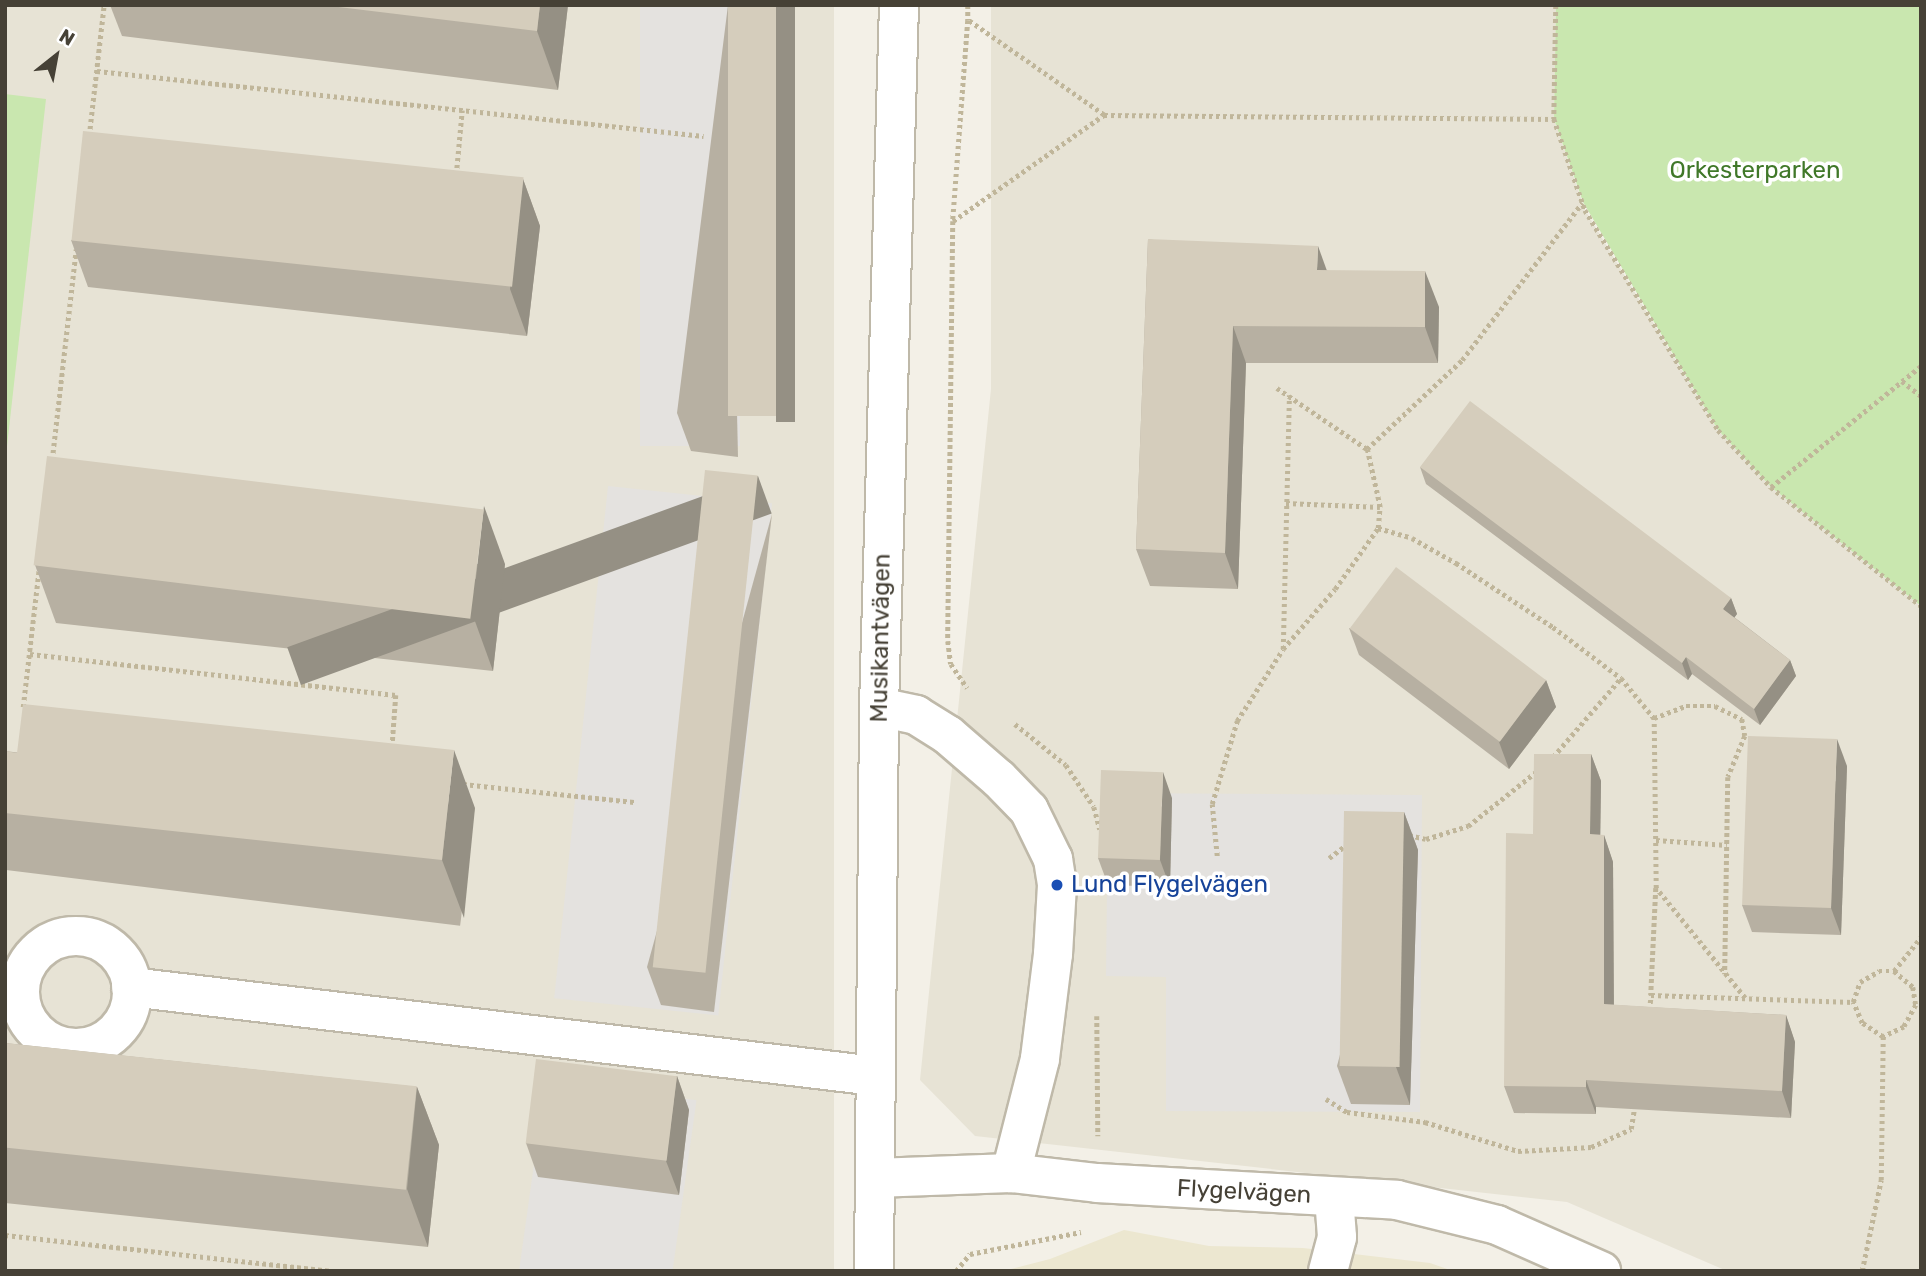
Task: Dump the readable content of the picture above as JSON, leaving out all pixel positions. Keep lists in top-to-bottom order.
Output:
{
  "streets": {
    "street": ["Musikantvägen", "Flygelvägen"]
  },
  "crossings": [
    ["Musikantvägen", "Flygelvägen"]
  ],
  "parks": ["Orkesterparken"],
  "places": ["Lund Flygelvägen"],
  "north": "top right"
}
